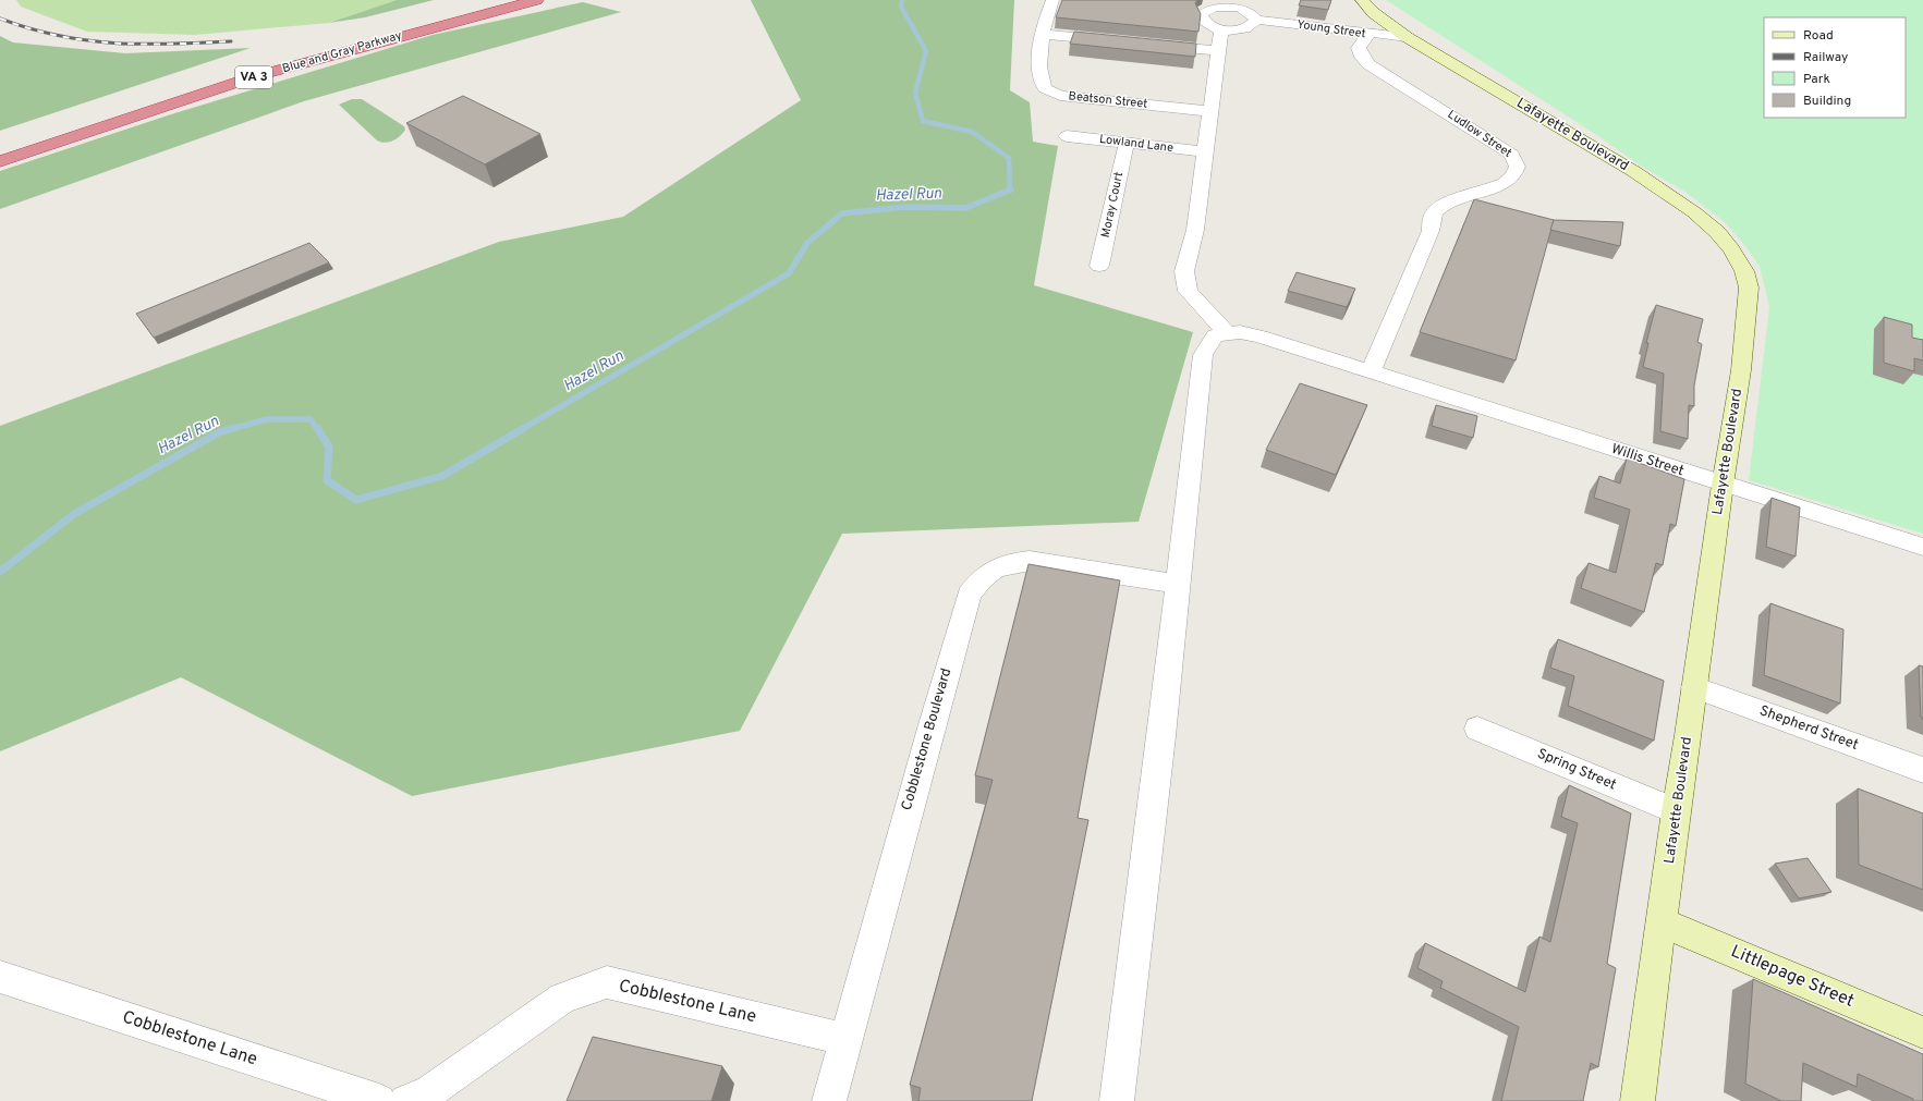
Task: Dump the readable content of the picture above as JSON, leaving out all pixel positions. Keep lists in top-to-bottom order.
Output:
{
  "streets": {
    "highway": ["Blue and Gray Parkway", "VA 3"],
    "main road": ["Lafayette Boulevard", "Littlepage Street"],
    "street": [
      "Young Street",
      "Beatson Street",
      "Ludlow Street",
      "Lowland Lane",
      "Moray Court",
      "Willis Street",
      "Shepherd Street",
      "Cobblestone Boulevard",
      "Spring Street",
      "Cobblestone Lane"
    ]
  },
  "crossings": [
    ["Young Street", "Ludlow Street"],
    ["Young Street", "Lafayette Boulevard"],
    ["Ludlow Street", "Willis Street"],
    ["Lafayette Boulevard", "Willis Street"],
    ["Lafayette Boulevard", "Shepherd Street"],
    ["Lafayette Boulevard", "Spring Street"],
    ["Lafayette Boulevard", "Littlepage Street"],
    ["Lowland Lane", "Moray Court"],
    ["Cobblestone Boulevard", "Cobblestone Lane"]
  ],
  "water": ["Hazel Run"],
  "legend": [
    "Road",
    "Railway",
    "Park",
    "Building"
  ]
}
